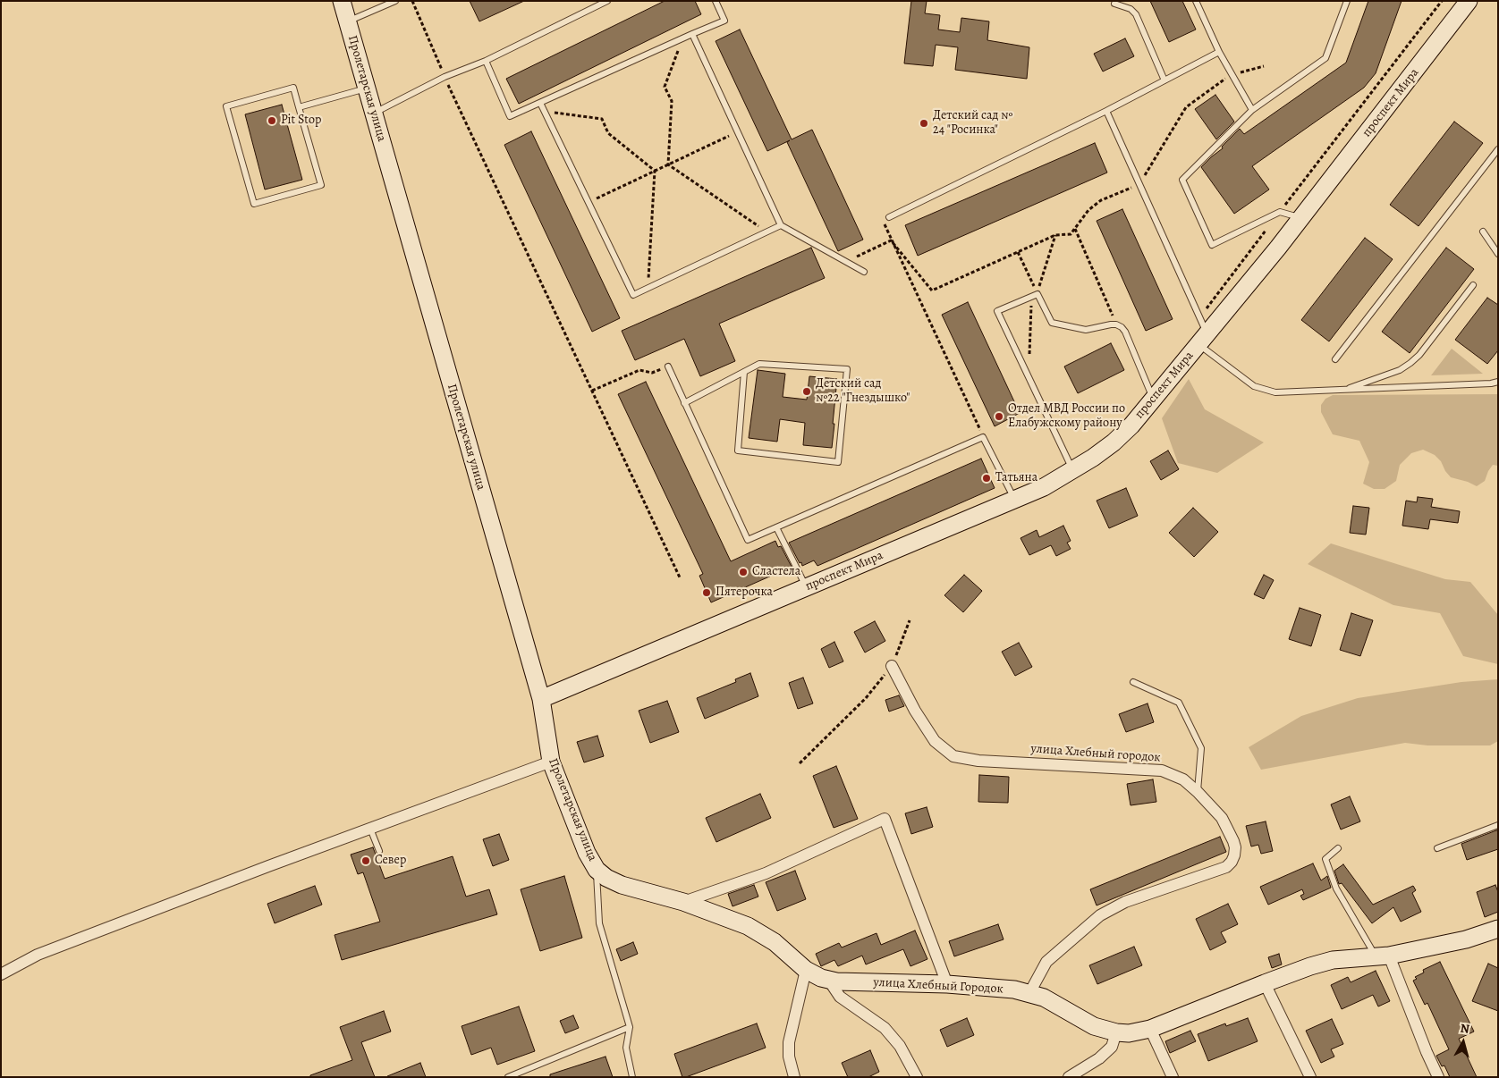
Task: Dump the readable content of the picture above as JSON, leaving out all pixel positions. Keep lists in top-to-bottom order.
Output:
{
  "streets": {
    "street": [
      "Пролетарская улица",
      "проспект Мира",
      "улица Хлебный городок",
      "улица Хлебный Городок"
    ]
  },
  "crossings": [
    ["Пролетарская улица", "проспект Мира"],
    ["Пролетарская улица", "улица Хлебный Городок"],
    ["улица Хлебный городок", "улица Хлебный Городок"]
  ],
  "places": [
    "Pit Stop",
    "Детский сад № 24 \"Росинка\"",
    "Детский сад №22 \"Гнездышко\"",
    "Отдел МВД России по Елабужскому району",
    "Татьяна",
    "Сластела",
    "Пятерочка",
    "Север"
  ],
  "north": "top"
}
